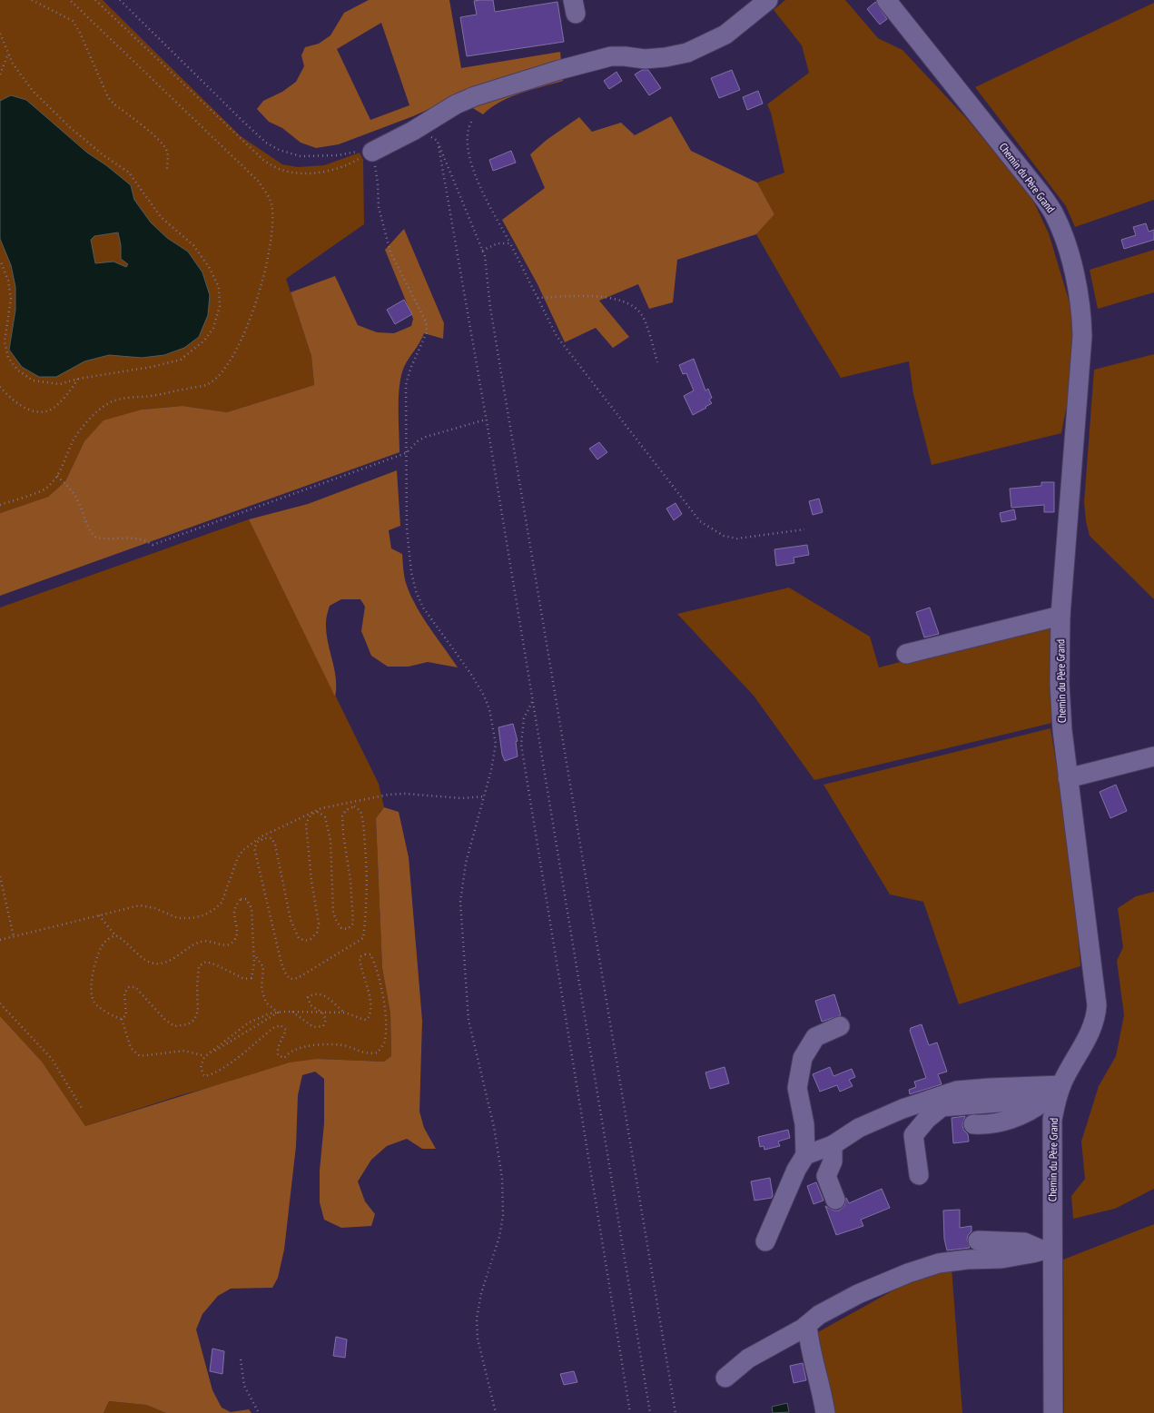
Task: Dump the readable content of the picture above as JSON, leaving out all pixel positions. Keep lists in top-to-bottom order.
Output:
{
  "streets": {
    "street": ["Chemin du Père Grand"]
  }
}
